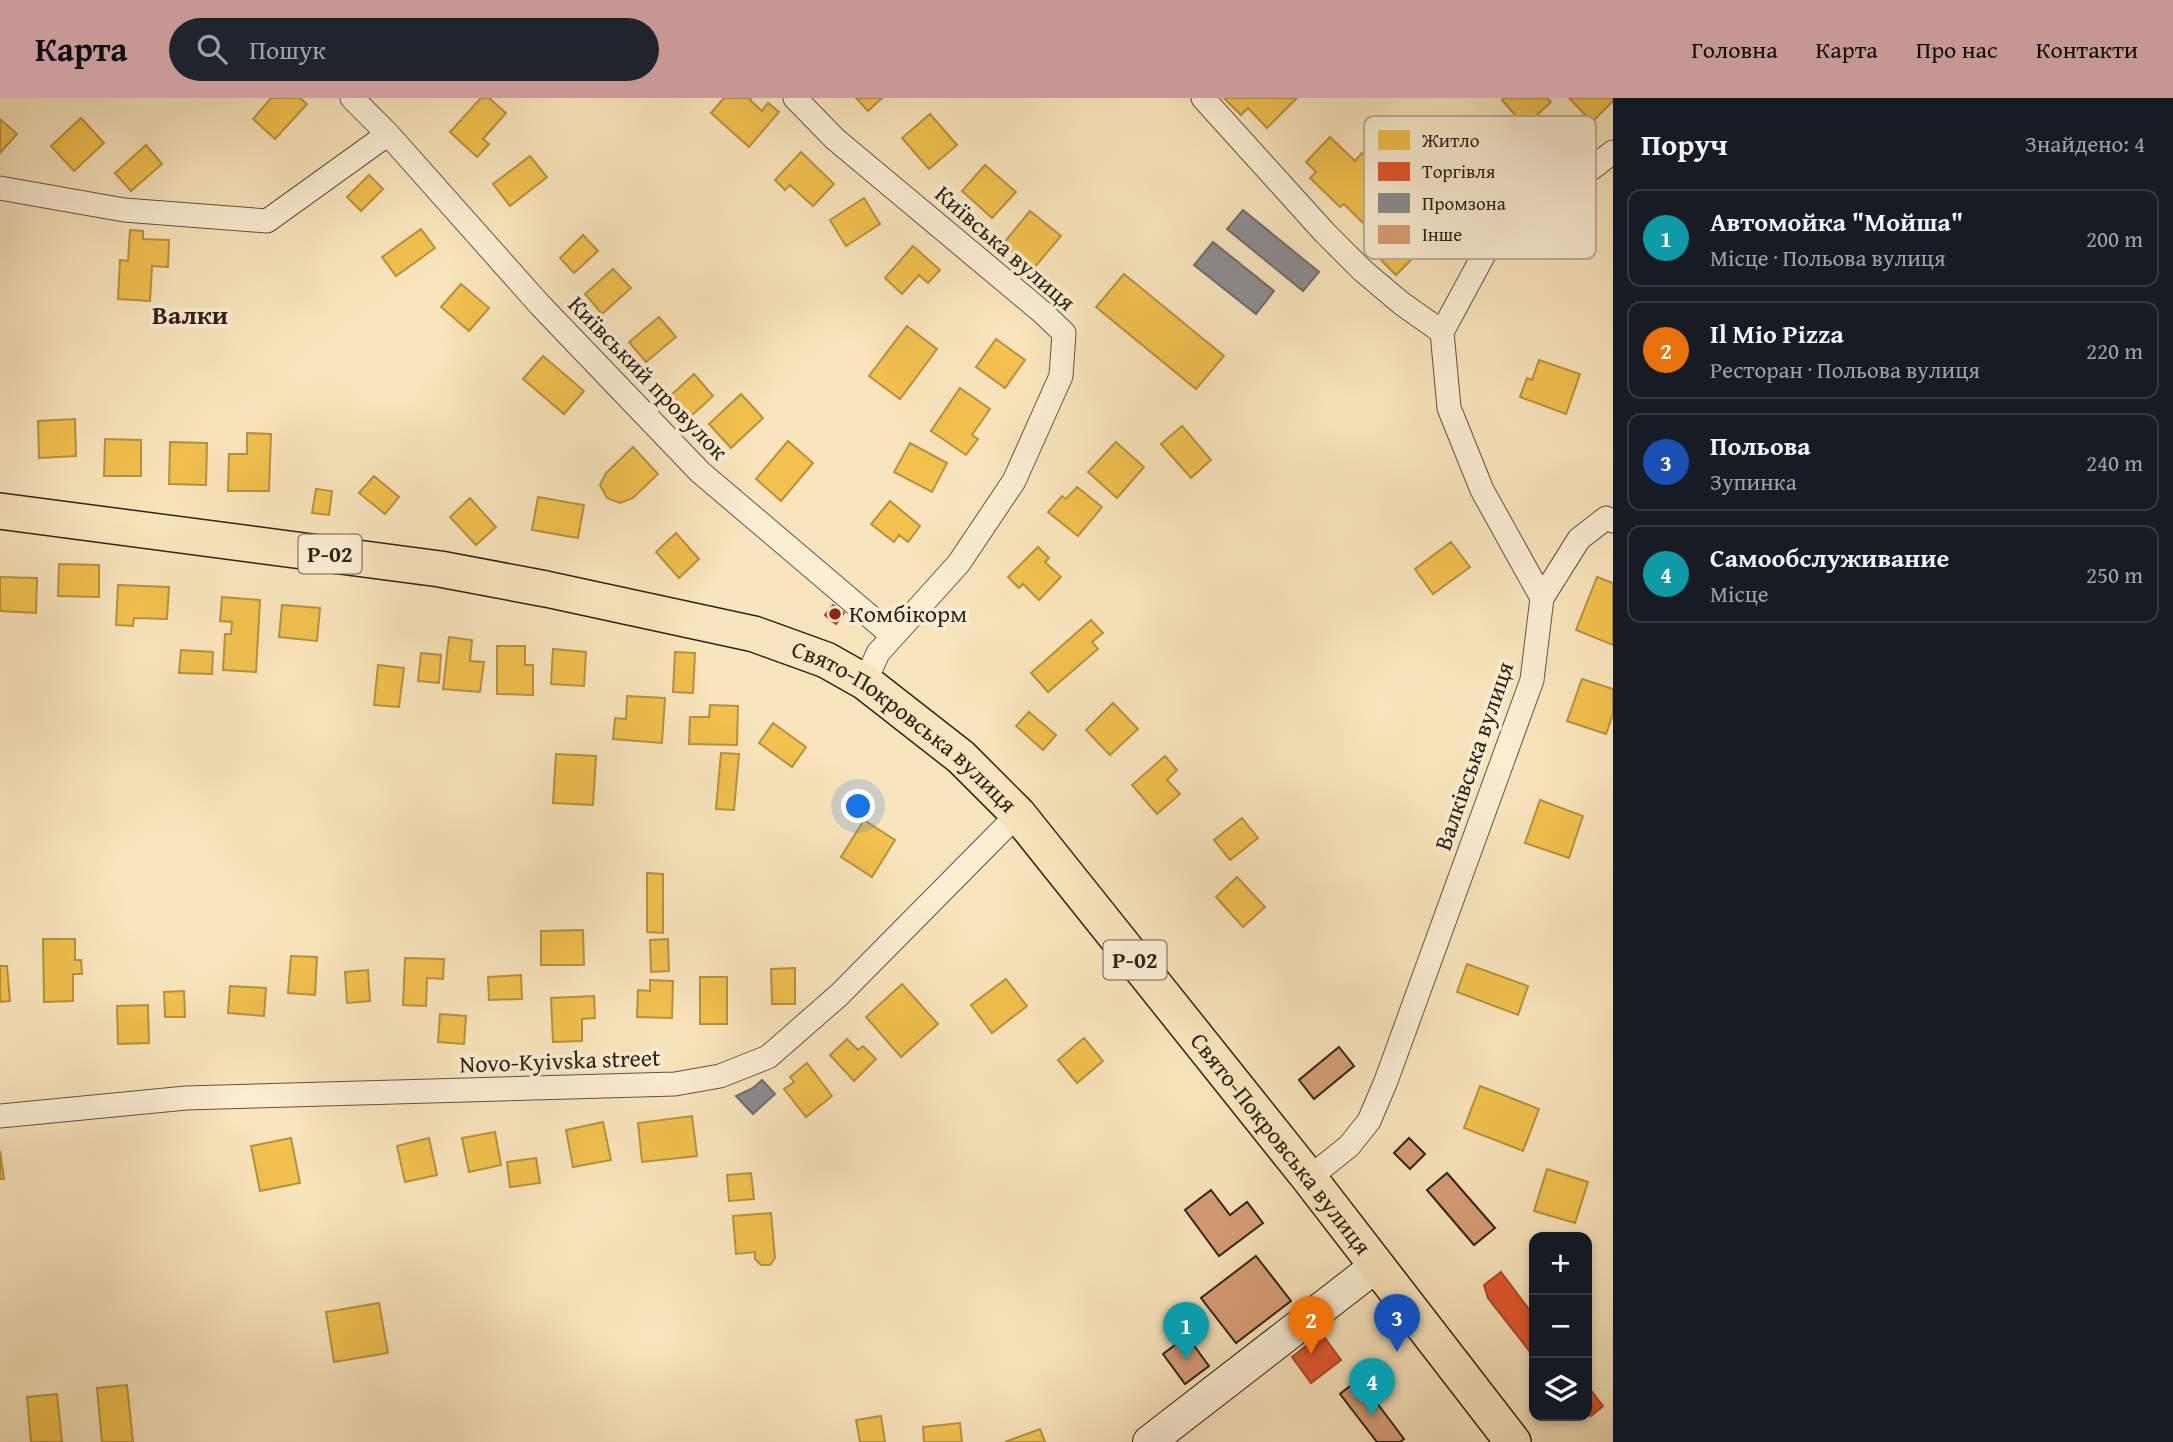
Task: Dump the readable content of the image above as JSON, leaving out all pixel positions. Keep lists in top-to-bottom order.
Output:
{
  "streets": {
    "main road": ["Р-02", "Свято-Покровська вулиця"],
    "street": [
      "Київська вулиця",
      "Київський провулок",
      "Валківська вулиця",
      "Novo-Kyivska street"
    ]
  },
  "crossings": [
    ["Київська вулиця", "Київський провулок"],
    ["Київська вулиця", "Свято-Покровська вулиця"],
    ["Свято-Покровська вулиця", "Валківська вулиця"],
    ["Свято-Покровська вулиця", "Novo-Kyivska street"]
  ],
  "districts": ["Валки"],
  "places": ["Комбікорм"],
  "legend": [
    "Житло",
    "Торгівля",
    "Промзона",
    "Інше"
  ],
  "page": {
    "header": "Карта",
    "search": "Пошук",
    "nav": [
      "Головна",
      "Карта",
      "Про нас",
      "Контакти"
    ],
    "heading": ["Поруч", "Знайдено: 4"],
    "list": [
      {
        "mark": "1",
        "name": "Автомойка \"Мойша\"",
        "note": "Місце · Польова вулиця",
        "value": "200 m"
      },
      {
        "mark": "2",
        "name": "Il Mio Pizza",
        "note": "Ресторан · Польова вулиця",
        "value": "220 m"
      },
      {
        "mark": "3",
        "name": "Польова",
        "note": "Зупинка",
        "value": "240 m"
      },
      {
        "mark": "4",
        "name": "Самообслуживание",
        "note": "Місце",
        "value": "250 m"
      }
    ],
    "map_buttons": ["+", "−"],
    "pins": [
      "3",
      "2",
      "1",
      "4"
    ]
  }
}
